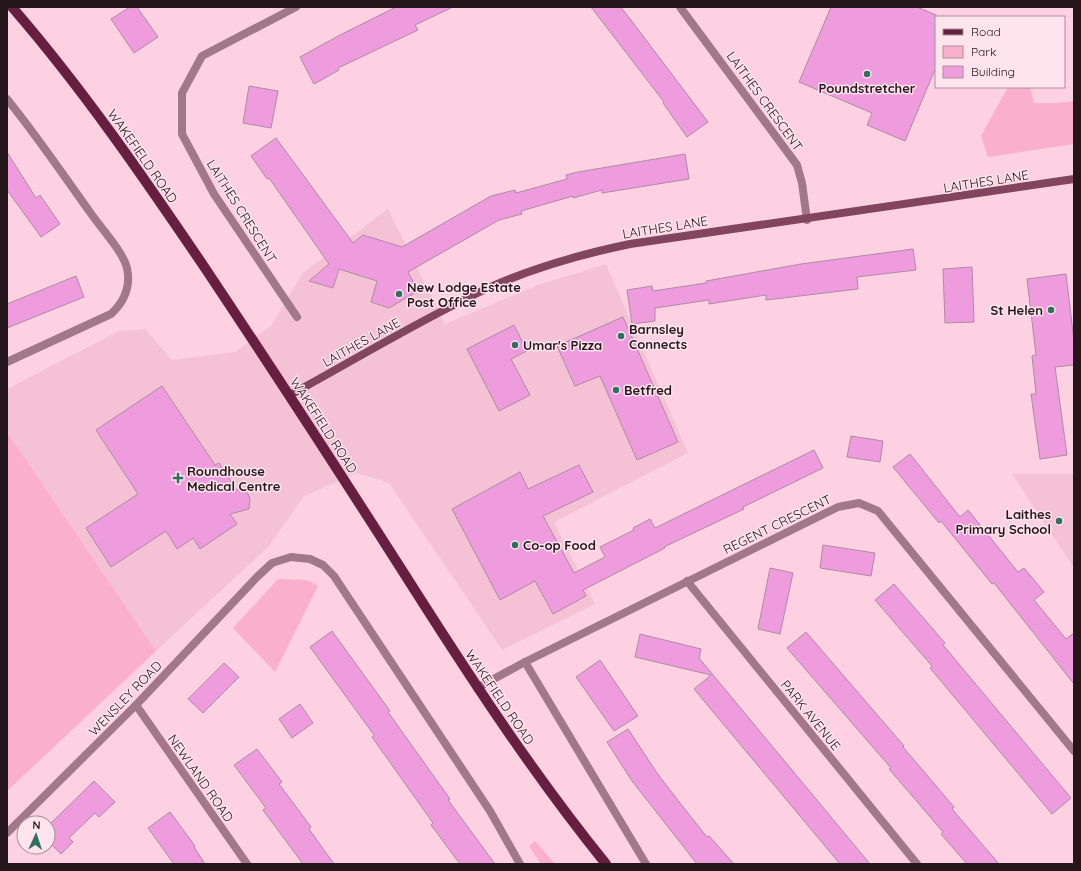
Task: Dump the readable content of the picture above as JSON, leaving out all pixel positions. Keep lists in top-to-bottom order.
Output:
{
  "streets": {
    "main road": ["WAKEFIELD ROAD", "LAITHES LANE"],
    "street": [
      "LAITHES CRESCENT",
      "REGENT CRESCENT",
      "WENSLEY ROAD",
      "PARK AVENUE",
      "NEWLAND ROAD"
    ]
  },
  "crossings": [
    ["LAITHES CRESCENT", "LAITHES LANE"],
    ["WAKEFIELD ROAD", "LAITHES LANE"],
    ["WAKEFIELD ROAD", "REGENT CRESCENT"],
    ["REGENT CRESCENT", "PARK AVENUE"],
    ["WENSLEY ROAD", "NEWLAND ROAD"]
  ],
  "places": {
    "other": [
      "Poundstretcher",
      "New Lodge Estate Post Office",
      "St Helen",
      "Barnsley Connects",
      "Umar's Pizza",
      "Betfred",
      "Laithes Primary School",
      "Co-op Food"
    ],
    "health": ["Roundhouse Medical Centre"]
  },
  "legend": ["Road", "Park", "Building"],
  "north": "top"
}
